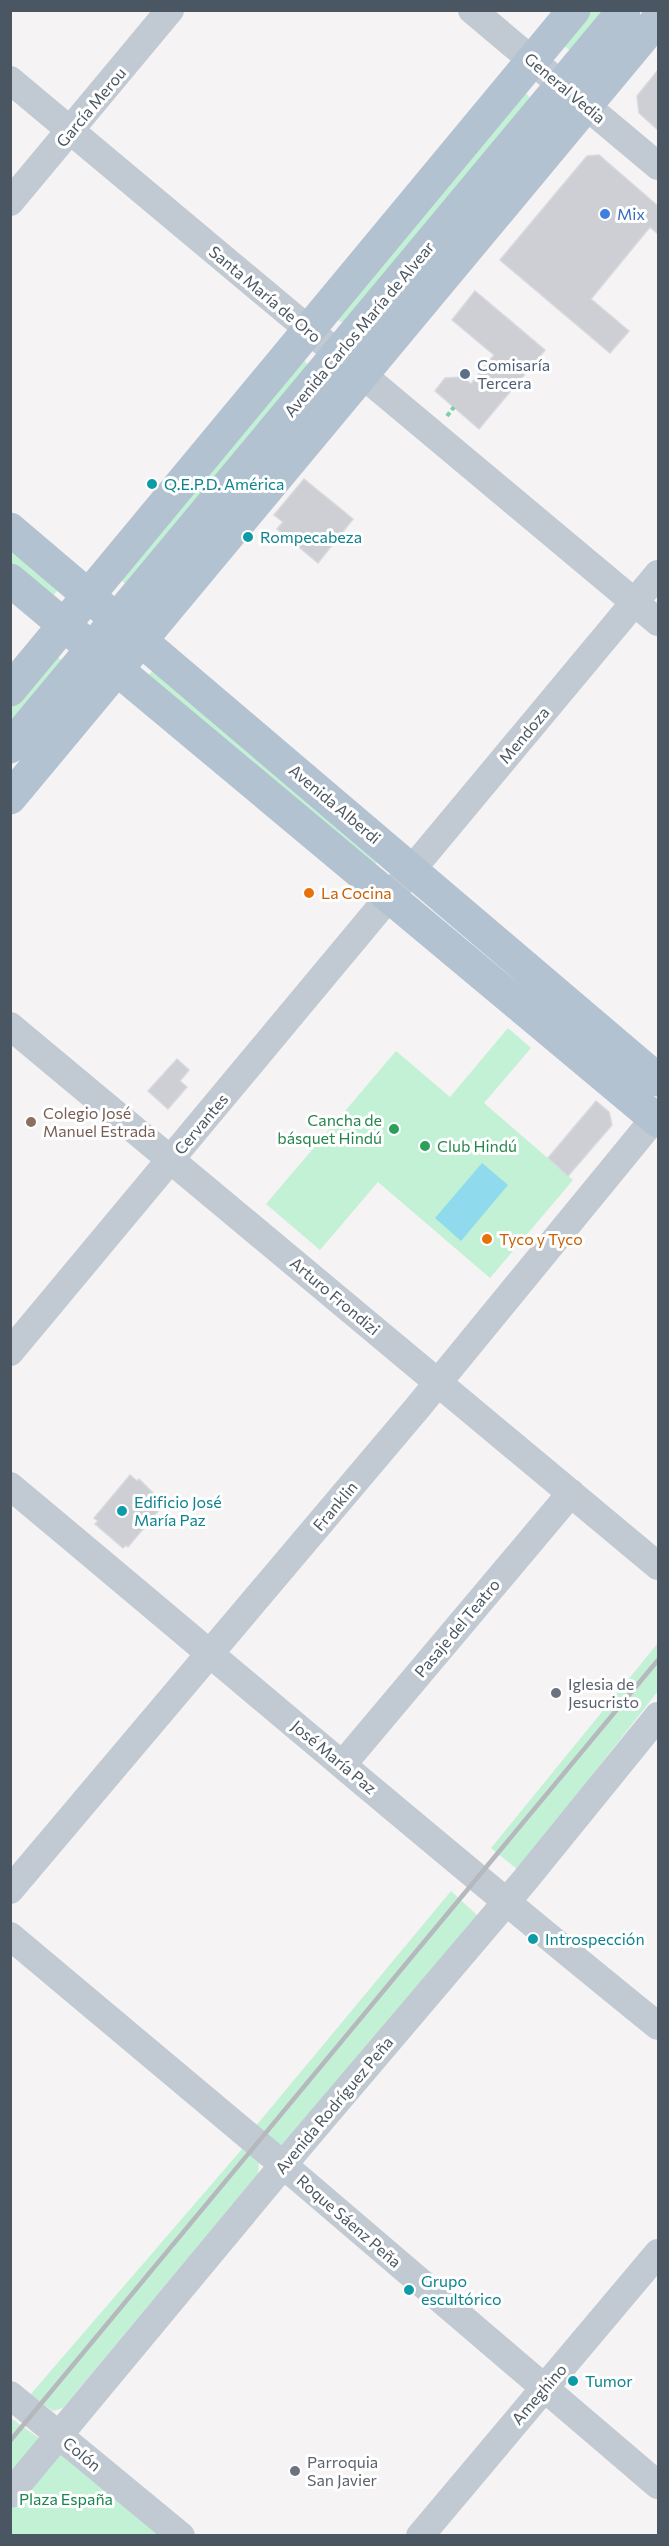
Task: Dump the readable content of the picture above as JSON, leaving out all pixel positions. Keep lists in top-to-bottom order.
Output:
{
  "streets": {
    "main road": ["Avenida Carlos María de Alvear", "Avenida Alberdi"],
    "street": [
      "General Vedia",
      "García Merou",
      "Santa María de Oro",
      "Mendoza",
      "Cervantes",
      "Arturo Frondizi",
      "Franklin",
      "Pasaje del Teatro",
      "José María Paz",
      "Avenida Rodríguez Peña",
      "Roque Sáenz Peña",
      "Ameghino",
      "Colón"
    ]
  },
  "crossings": [
    ["General Vedia", "Avenida Carlos María de Alvear"],
    ["García Merou", "Santa María de Oro"],
    ["Santa María de Oro", "Avenida Carlos María de Alvear"],
    ["Santa María de Oro", "Mendoza"],
    ["Avenida Carlos María de Alvear", "Avenida Alberdi"],
    ["Mendoza", "Avenida Alberdi"],
    ["Mendoza", "Cervantes"],
    ["Cervantes", "Arturo Frondizi"],
    ["Arturo Frondizi", "Franklin"],
    ["Arturo Frondizi", "Pasaje del Teatro"],
    ["Franklin", "José María Paz"],
    ["Pasaje del Teatro", "José María Paz"],
    ["José María Paz", "Avenida Rodríguez Peña"],
    ["Avenida Rodríguez Peña", "Roque Sáenz Peña"],
    ["Avenida Rodríguez Peña", "Colón"],
    ["Roque Sáenz Peña", "Ameghino"]
  ],
  "parks": ["Plaza España"],
  "places": [
    "Mix",
    "Comisaría Tercera",
    "Q.E.P.D. América",
    "Rompecabeza",
    "La Cocina",
    "Colegio José Manuel Estrada",
    "Cancha de básquet Hindú",
    "Club Hindú",
    "Tyco y Tyco",
    "Edificio José María Paz",
    "Iglesia de Jesucristo",
    "Introspección",
    "Grupo escultórico",
    "Tumor",
    "Parroquia San Javier"
  ]
}
